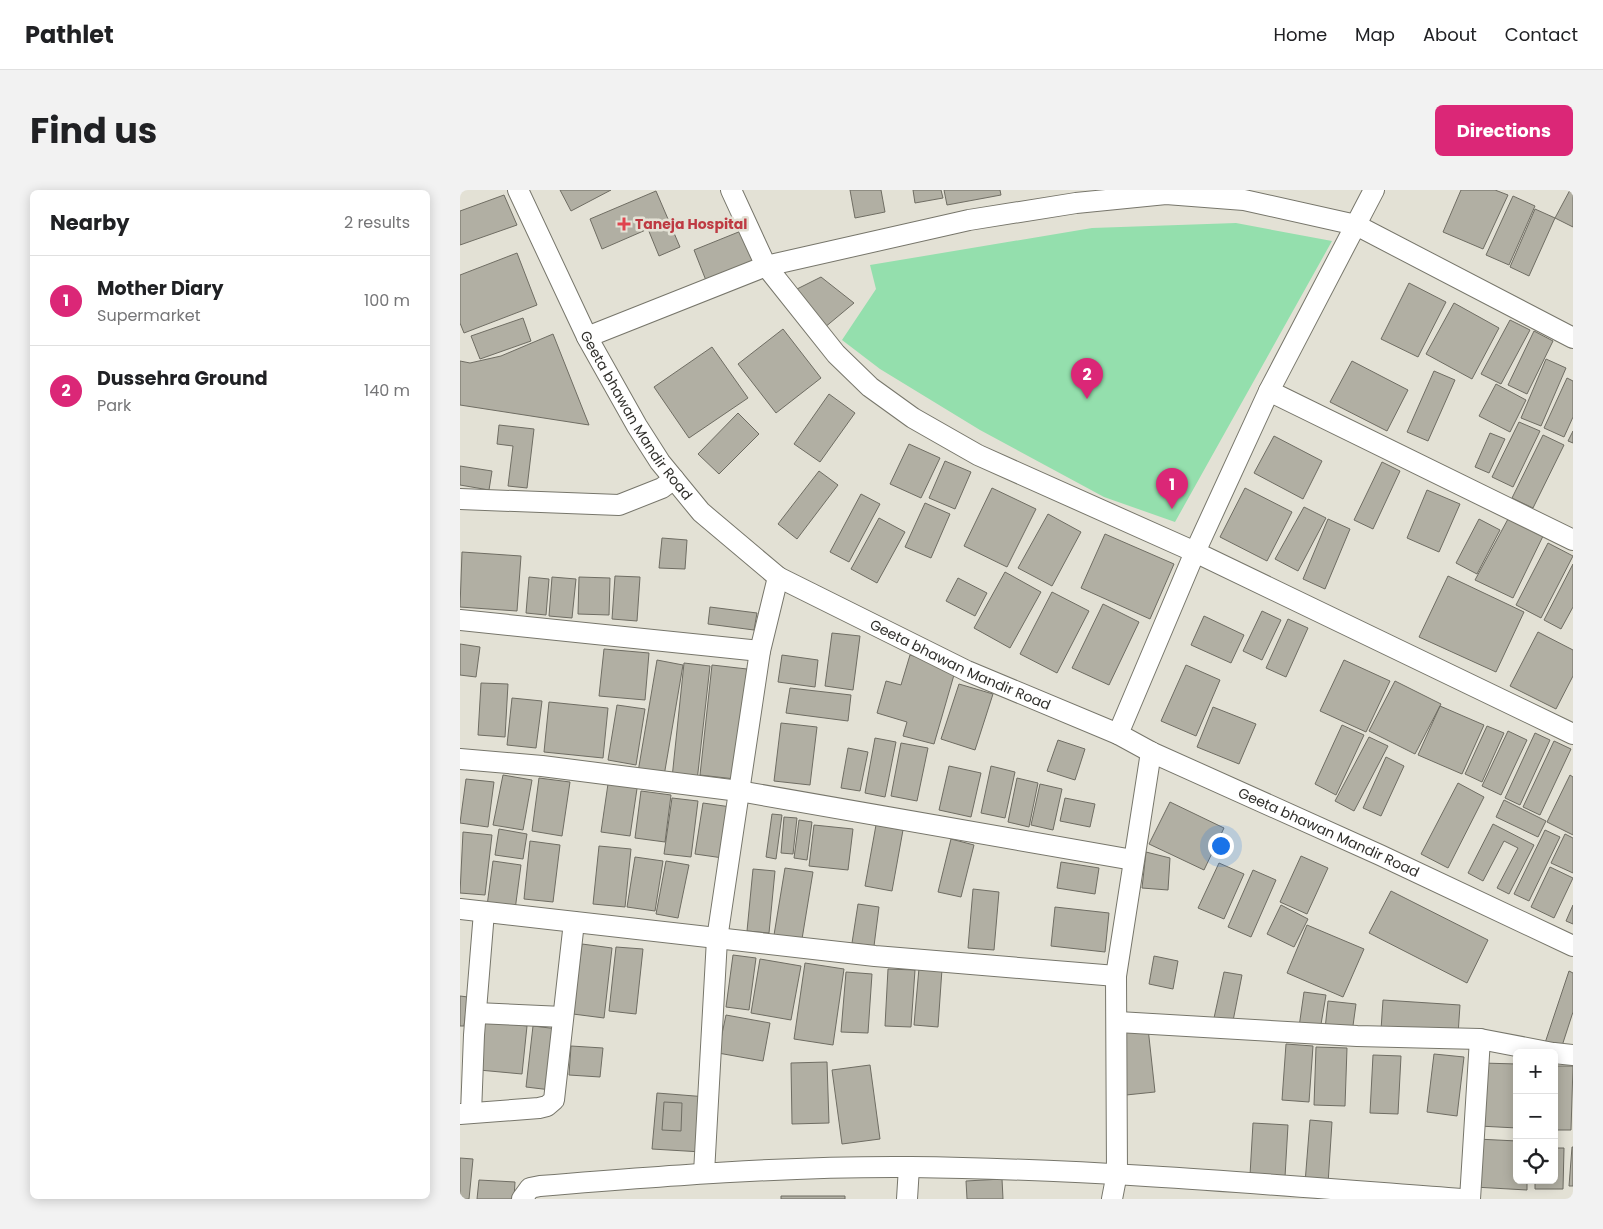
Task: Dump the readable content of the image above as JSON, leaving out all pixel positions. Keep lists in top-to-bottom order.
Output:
{
  "streets": {
    "street": ["Geeta bhawan Mandir Road"]
  },
  "places": {
    "health": ["Taneja Hospital"]
  },
  "page": {
    "header": "Pathlet",
    "nav": [
      "Home",
      "Map",
      "About",
      "Contact"
    ],
    "title": "Find us",
    "buttons": "Directions",
    "heading": ["Nearby", "2 results"],
    "list": [
      {
        "mark": "1",
        "name": "Mother Diary",
        "note": "Supermarket",
        "value": "100 m"
      },
      {
        "mark": "2",
        "name": "Dussehra Ground",
        "note": "Park",
        "value": "140 m"
      }
    ],
    "pins": ["2", "1"],
    "map_buttons": ["+", "−"]
  }
}
